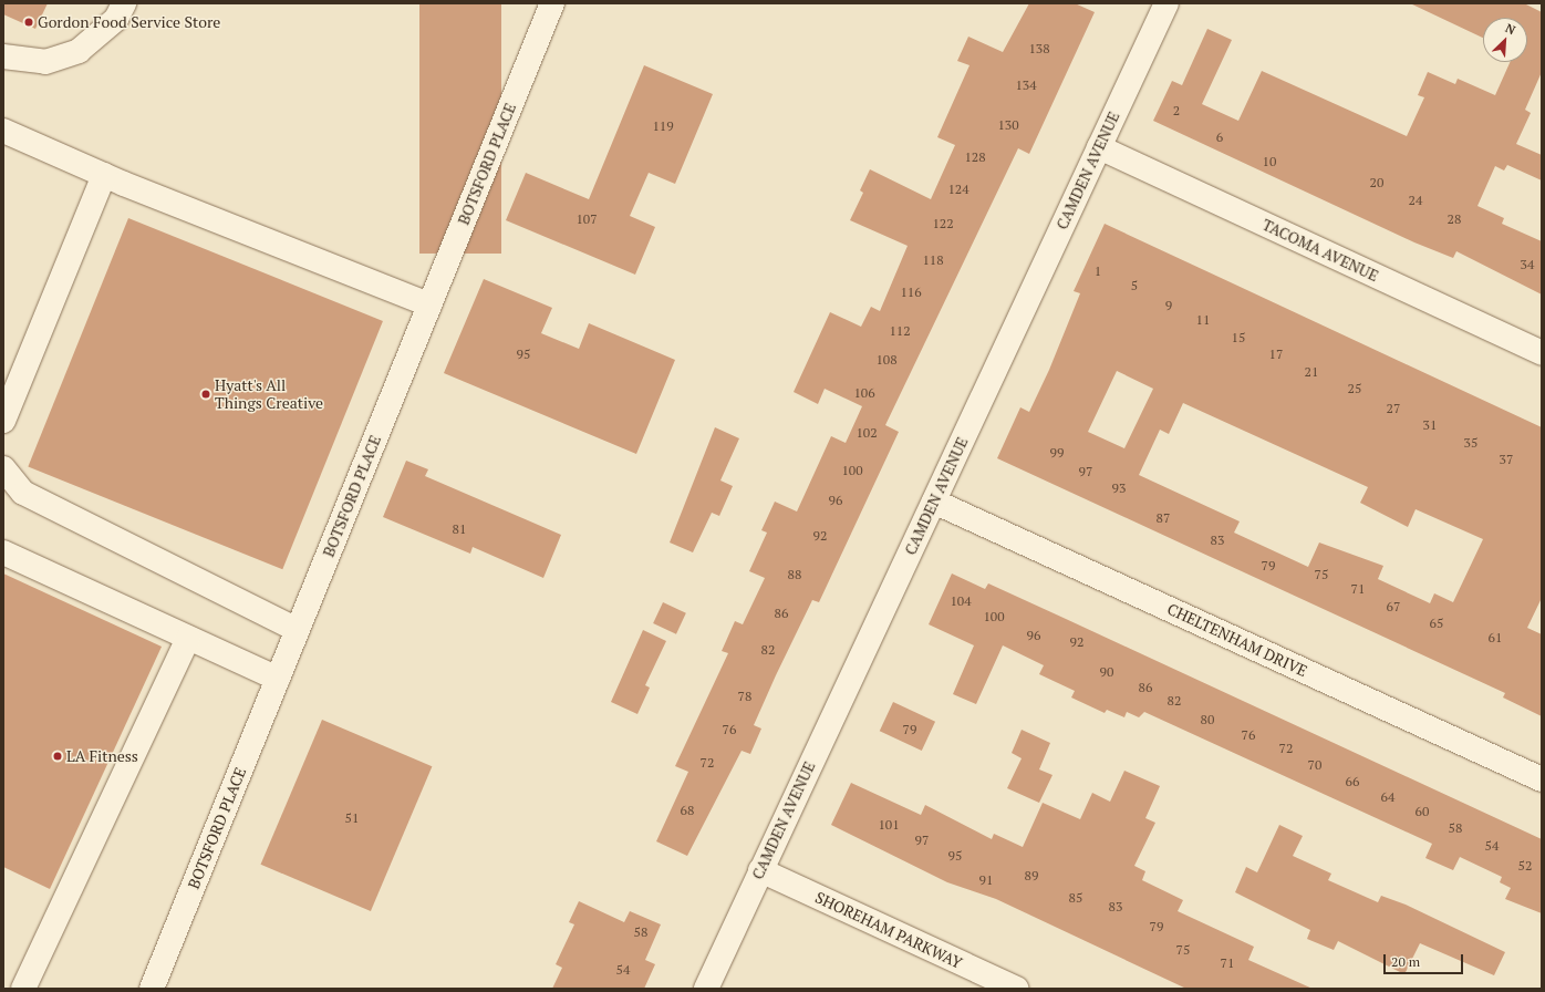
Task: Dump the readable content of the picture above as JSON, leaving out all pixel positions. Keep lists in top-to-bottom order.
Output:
{
  "streets": {
    "street": [
      "BOTSFORD PLACE",
      "CAMDEN AVENUE",
      "TACOMA AVENUE",
      "CHELTENHAM DRIVE",
      "SHOREHAM PARKWAY"
    ]
  },
  "crossings": [
    ["CAMDEN AVENUE", "TACOMA AVENUE"],
    ["CAMDEN AVENUE", "CHELTENHAM DRIVE"],
    ["CAMDEN AVENUE", "SHOREHAM PARKWAY"]
  ],
  "places": ["Gordon Food Service Store", "Hyatt's All Things Creative", "LA Fitness"],
  "house_numbers": [
    "138",
    "134",
    "2",
    "130",
    "119",
    "6",
    "128",
    "10",
    "20",
    "124",
    "24",
    "107",
    "28",
    "122",
    "118",
    "34",
    "1",
    "5",
    "116",
    "9",
    "11",
    "112",
    "15",
    "95",
    "17",
    "108",
    "21",
    "25",
    "106",
    "27",
    "31",
    "102",
    "35",
    "99",
    "37",
    "100",
    "97",
    "93",
    "96",
    "87",
    "81",
    "92",
    "83",
    "79",
    "88",
    "75",
    "71",
    "104",
    "67",
    "86",
    "100",
    "65",
    "96",
    "61",
    "92",
    "82",
    "90",
    "86",
    "78",
    "82",
    "80",
    "76",
    "79",
    "76",
    "72",
    "72",
    "70",
    "66",
    "64",
    "68",
    "60",
    "51",
    "101",
    "58",
    "97",
    "54",
    "95",
    "52",
    "89",
    "91",
    "85",
    "83",
    "79",
    "58",
    "75",
    "71",
    "54"
  ],
  "scale_bar": "20 m",
  "north": "top right"
}
